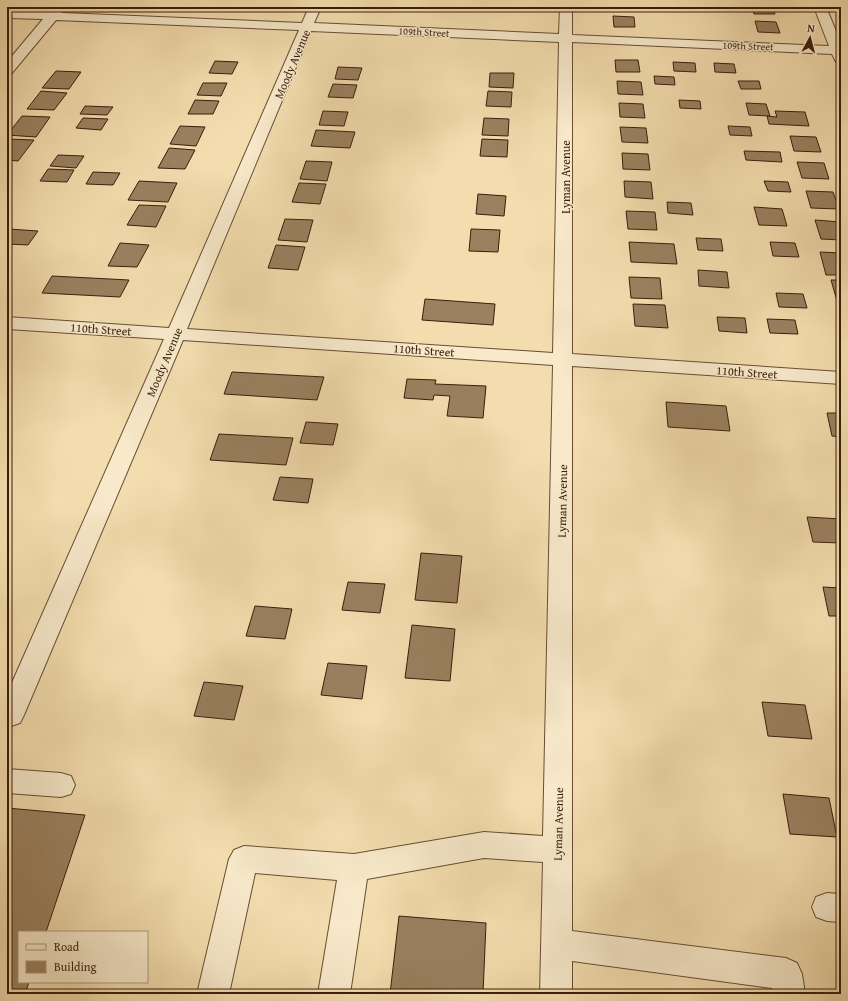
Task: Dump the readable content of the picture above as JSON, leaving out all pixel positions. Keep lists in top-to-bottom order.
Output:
{
  "streets": {
    "street": [
      "109th Street",
      "Moody Avenue",
      "Lyman Avenue",
      "110th Street"
    ]
  },
  "crossings": [
    ["109th Street", "Moody Avenue"],
    ["109th Street", "Lyman Avenue"],
    ["Moody Avenue", "110th Street"],
    ["Lyman Avenue", "110th Street"]
  ],
  "legend": ["Road", "Building"],
  "north": "top"
}
